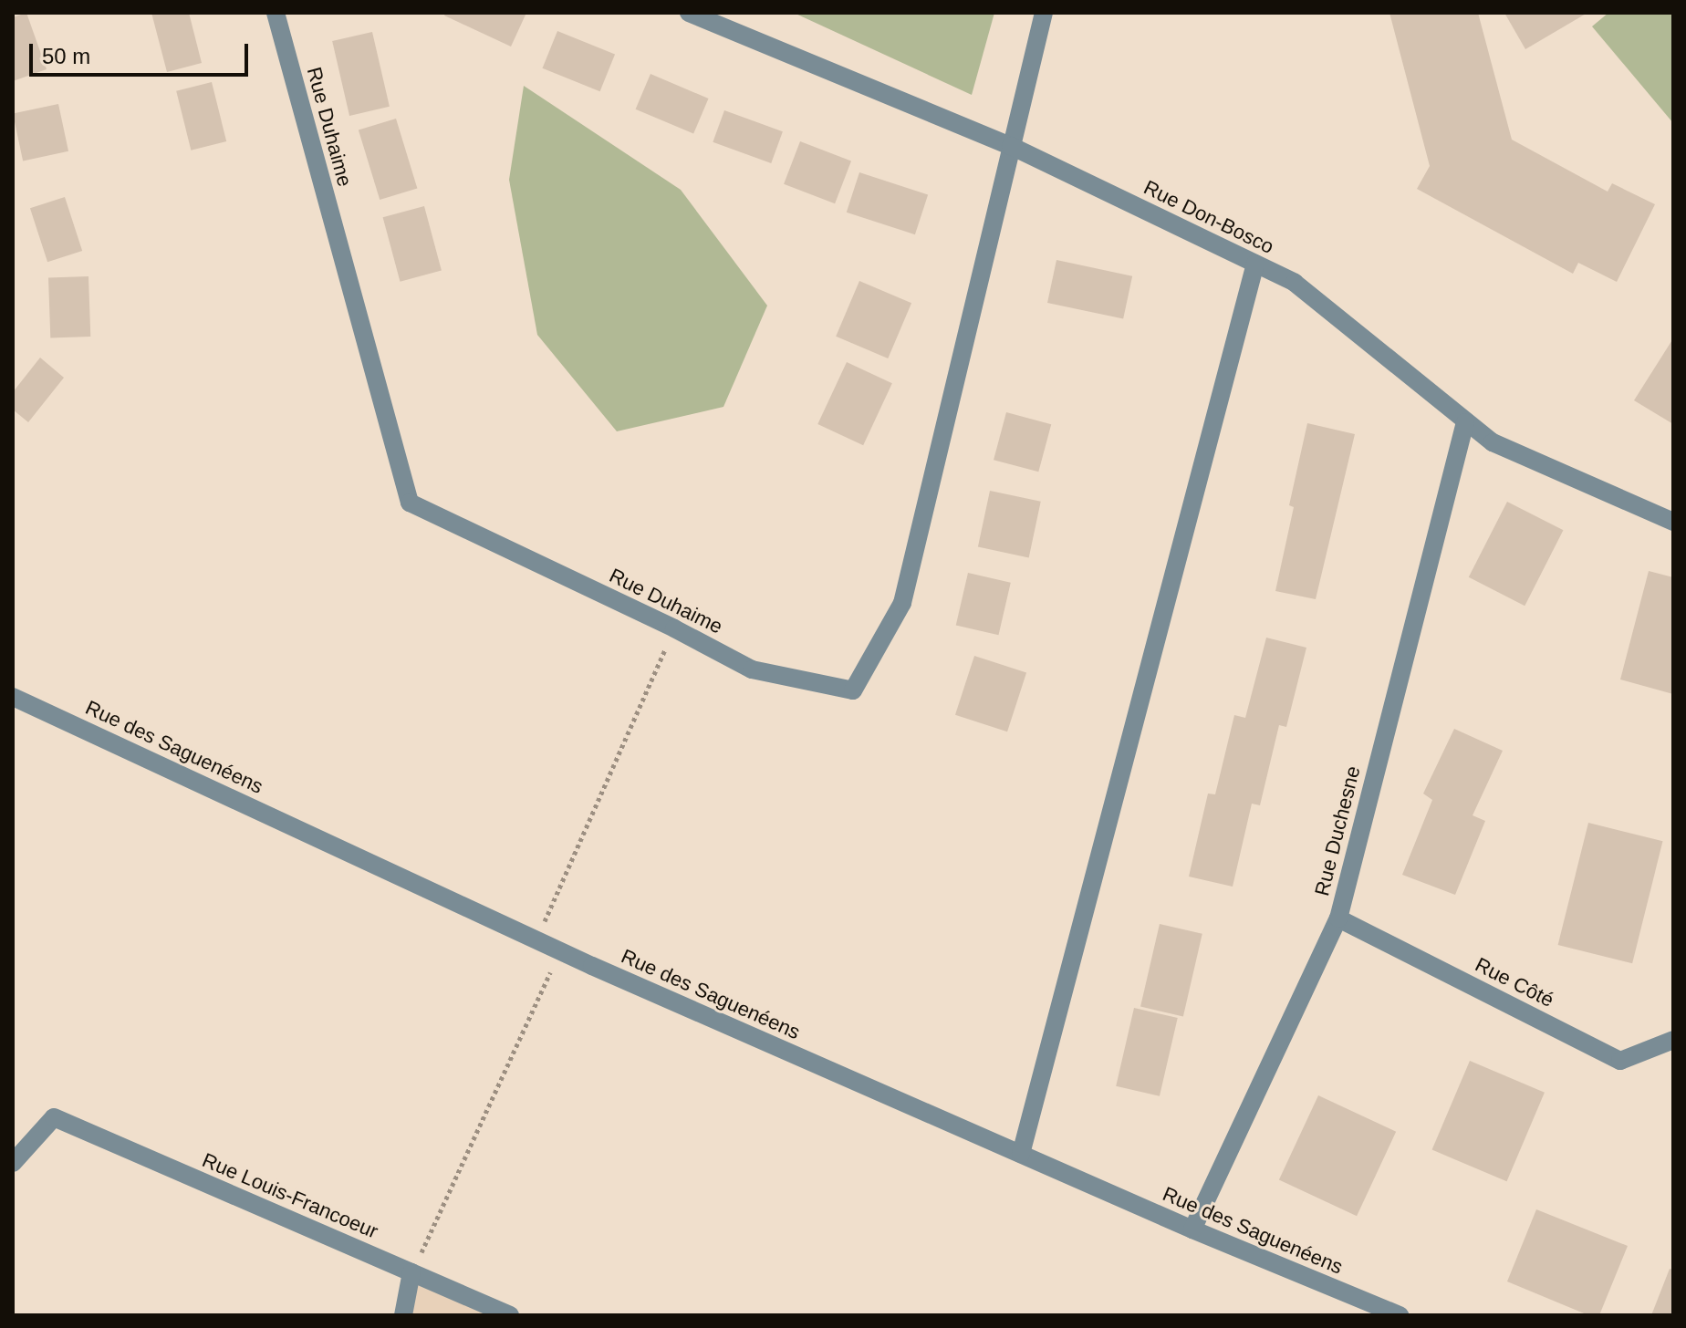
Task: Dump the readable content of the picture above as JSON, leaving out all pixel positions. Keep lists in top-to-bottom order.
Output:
{
  "streets": {
    "street": [
      "Rue Duhaime",
      "Rue Don-Bosco",
      "Rue des Saguenéens",
      "Rue Duchesne",
      "Rue Côté",
      "Rue Louis-Francoeur"
    ]
  },
  "crossings": [
    ["Rue Duhaime", "Rue Don-Bosco"],
    ["Rue Don-Bosco", "Rue Duchesne"],
    ["Rue des Saguenéens", "Rue Duchesne"],
    ["Rue Duchesne", "Rue Côté"]
  ],
  "scale_bar": "50 m"
}
